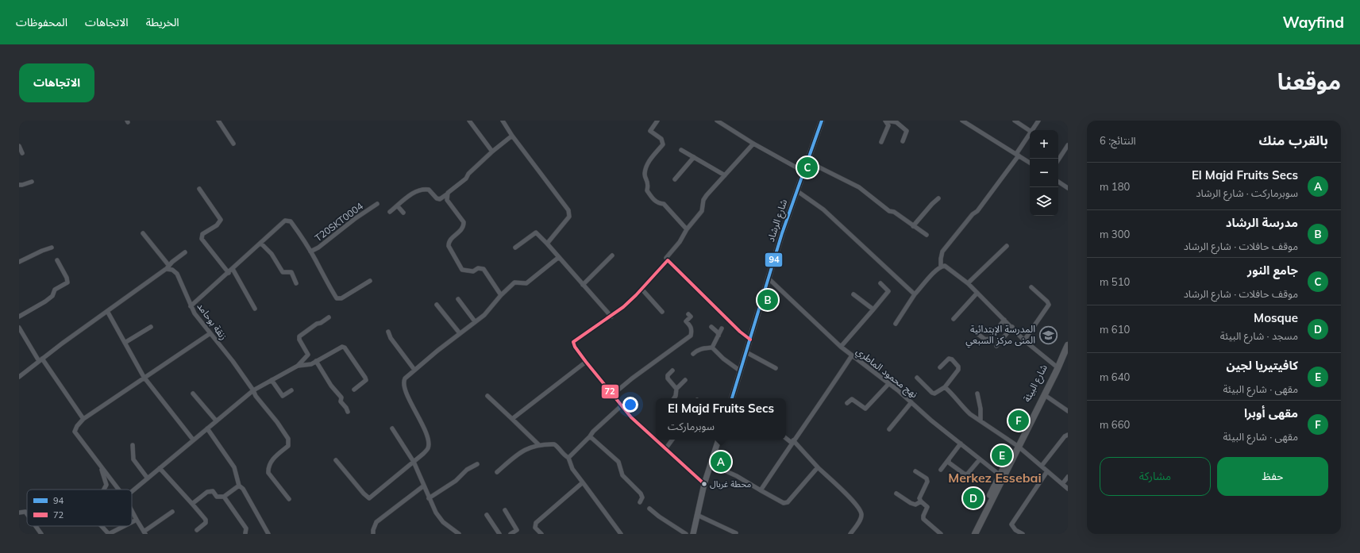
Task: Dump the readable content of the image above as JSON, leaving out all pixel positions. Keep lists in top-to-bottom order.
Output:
{
  "streets": {
    "main road": ["شارع البيئة"],
    "street": [
      "شارع الرشاد",
      "T20SKT0004",
      "زنقة بوحامد",
      "نهج محمود الماطري"
    ]
  },
  "crossings": [
    ["شارع الرشاد", "نهج محمود الماطري"],
    ["نهج محمود الماطري", "شارع البيئة"]
  ],
  "districts": ["Merkez Essebai"],
  "places": {
    "school or university": ["المدرسة الإبتدائية المنى مركز السبعي"],
    "other": ["محطة غربال"]
  },
  "lines": ["transit line 94", "transit line 72"],
  "legend": ["94", "72"],
  "page": {
    "header": "Wayfind",
    "nav": ["الخريطة", "الاتجاهات", "المحفوظات"],
    "title": "موقعنا",
    "buttons": [
      "الاتجاهات",
      ["حفظ", "مشاركة"]
    ],
    "heading": ["بالقرب منك", "النتائج: 6"],
    "map_buttons": ["+", "−"],
    "pins": [
      "C",
      "B",
      "F",
      "E",
      "A",
      "D"
    ],
    "list": [
      {
        "mark": "A",
        "name": "El Majd Fruits Secs",
        "note": "سوبرماركت · شارع الرشاد",
        "value": "180 m"
      },
      {
        "mark": "B",
        "name": "مدرسة الرشاد",
        "note": "موقف حافلات · شارع الرشاد",
        "value": "300 m"
      },
      {
        "mark": "C",
        "name": "جامع النور",
        "note": "موقف حافلات · شارع الرشاد",
        "value": "510 m"
      },
      {
        "mark": "D",
        "name": "Mosque",
        "note": "مسجد · شارع البيئة",
        "value": "610 m"
      },
      {
        "mark": "E",
        "name": "كافيتيريا لجين",
        "note": "مقهى · شارع البيئة",
        "value": "640 m"
      },
      {
        "mark": "F",
        "name": "مقهى أوبرا",
        "note": "مقهى · شارع البيئة",
        "value": "660 m"
      }
    ],
    "popup": ["El Majd Fruits Secs", "سوبرماركت"]
  }
}
